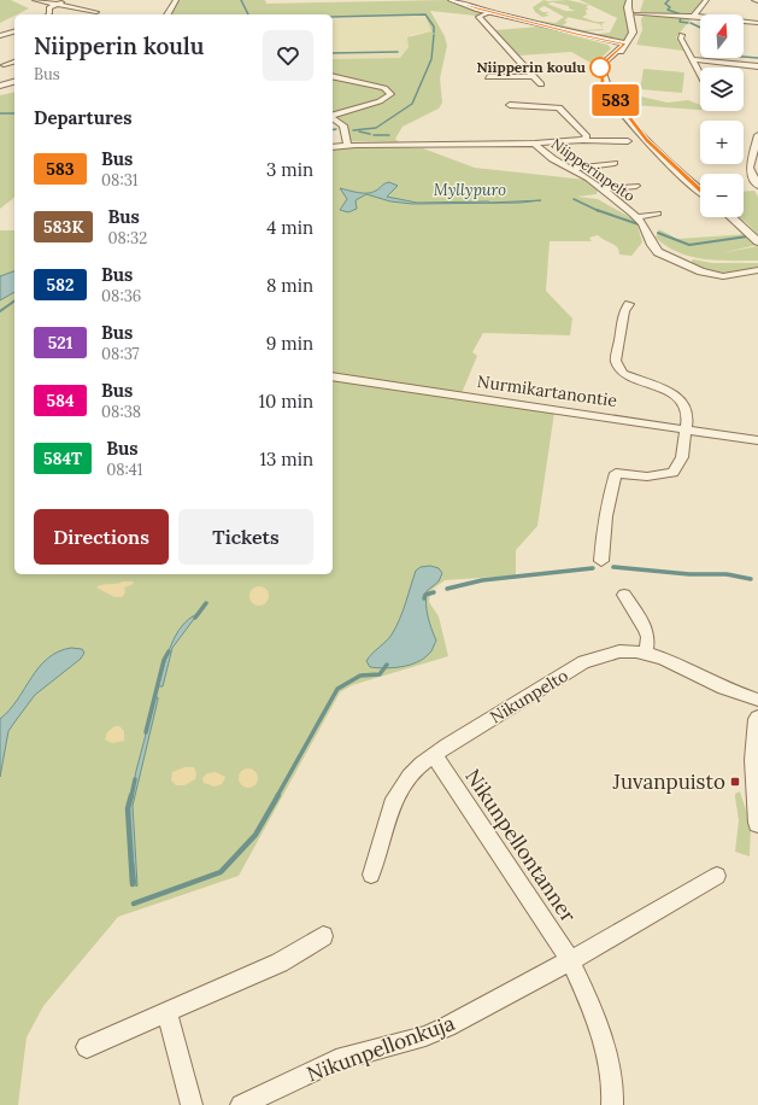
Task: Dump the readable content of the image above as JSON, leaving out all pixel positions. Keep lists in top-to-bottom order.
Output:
{
  "streets": {
    "street": [
      "Niipperinpelto",
      "Nurmikartanontie",
      "Nikunpelto",
      "Nikunpellontanner",
      "Nikunpellonkuja"
    ]
  },
  "crossings": [
    ["Nikunpelto", "Nikunpellontanner"],
    ["Nikunpellontanner", "Nikunpellonkuja"]
  ],
  "water": ["Myllypuro"],
  "places": {
    "other": ["Niipperin koulu"],
    "transit": ["Juvanpuisto"]
  },
  "lines": ["bus line 583"],
  "north": "top",
  "page": {
    "on_map": "583",
    "map_buttons": ["+", "−"],
    "heading": [
      ["Niipperin koulu", "Bus"],
      "Departures"
    ],
    "list": [
      {
        "mark": "583",
        "name": "Bus",
        "note": "08:31",
        "value": "3 min"
      },
      {
        "mark": "583K",
        "name": "Bus",
        "note": "08:32",
        "value": "4 min"
      },
      {
        "mark": "582",
        "name": "Bus",
        "note": "08:36",
        "value": "8 min"
      },
      {
        "mark": "521",
        "name": "Bus",
        "note": "08:37",
        "value": "9 min"
      },
      {
        "mark": "584",
        "name": "Bus",
        "note": "08:38",
        "value": "10 min"
      },
      {
        "mark": "584T",
        "name": "Bus",
        "note": "08:41",
        "value": "13 min"
      }
    ],
    "buttons": ["Directions", "Tickets"]
  }
}
